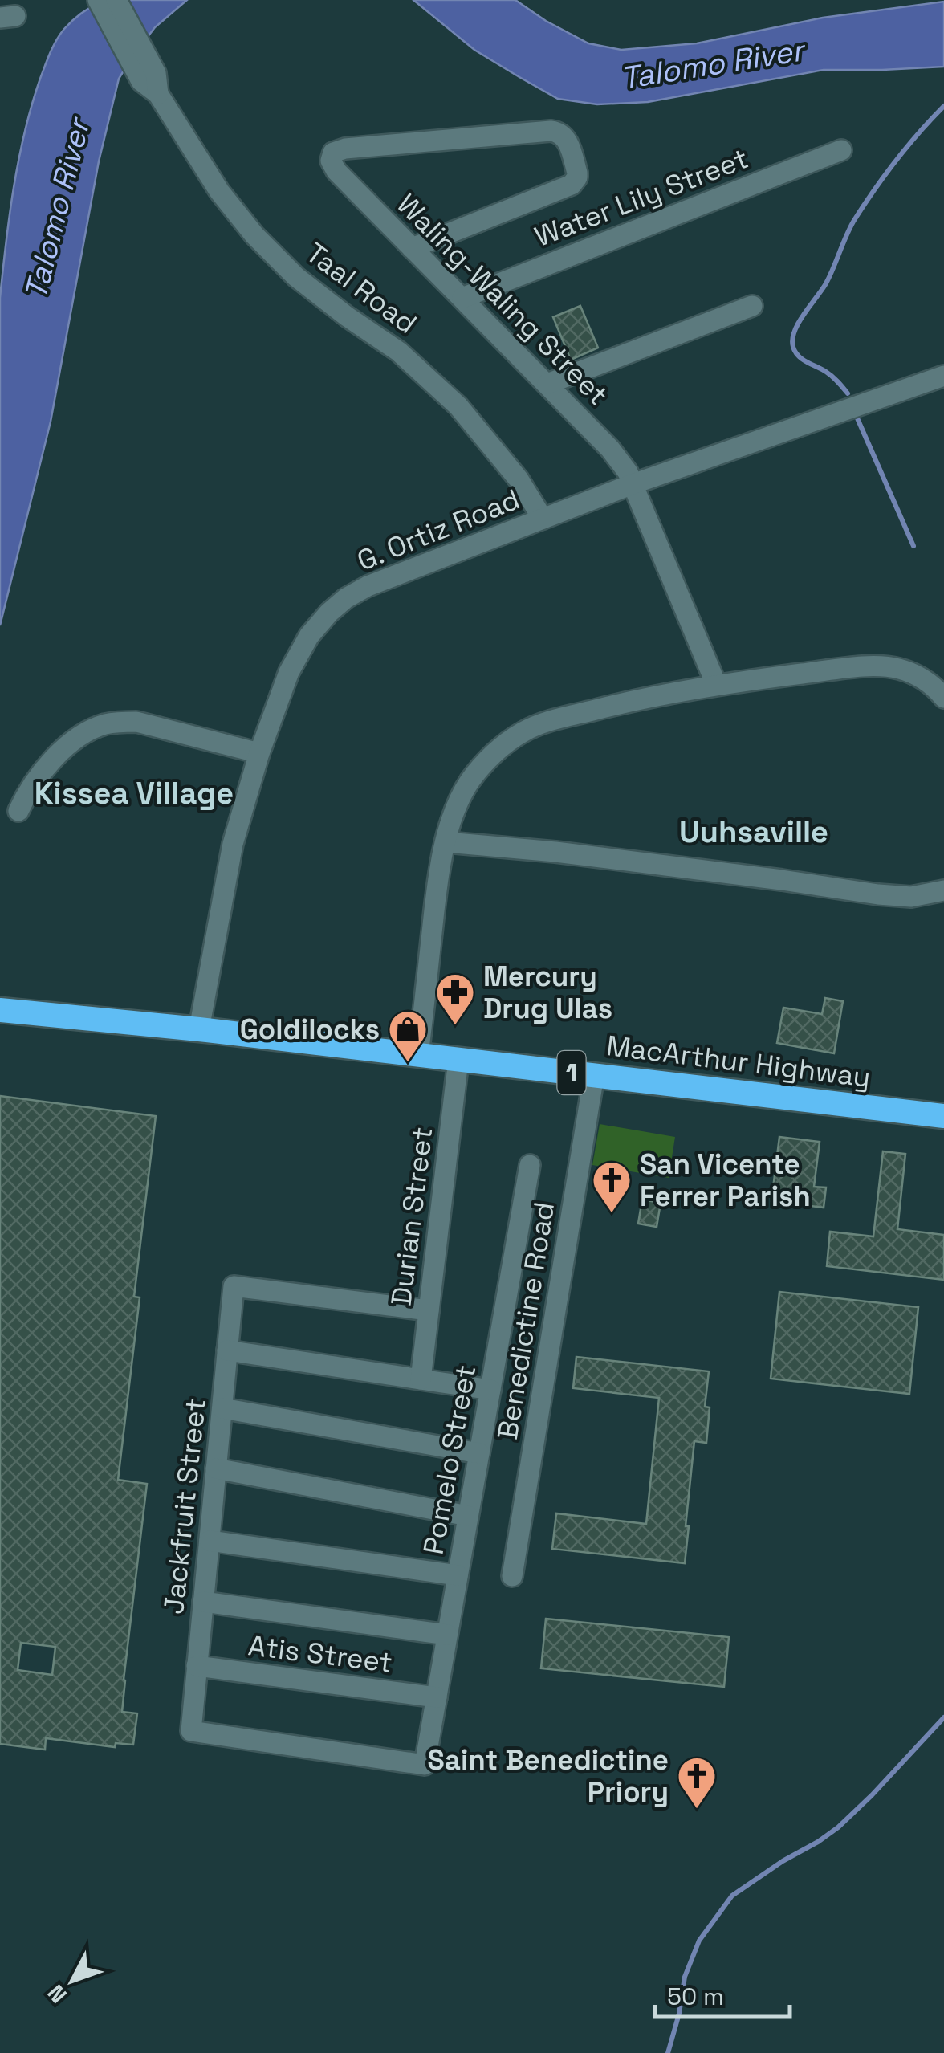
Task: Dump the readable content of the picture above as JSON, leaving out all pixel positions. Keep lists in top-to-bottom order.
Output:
{
  "streets": {
    "highway": ["MacArthur Highway", "1"],
    "street": [
      "Water Lily Street",
      "Taal Road",
      "Waling-Waling Street",
      "G. Ortiz Road",
      "Durian Street",
      "Benedictine Road",
      "Pomelo Street",
      "Jackfruit Street",
      "Atis Street"
    ]
  },
  "crossings": [
    ["Water Lily Street", "Waling-Waling Street"],
    ["Taal Road", "G. Ortiz Road"],
    ["Waling-Waling Street", "G. Ortiz Road"],
    ["G. Ortiz Road", "MacArthur Highway"],
    ["MacArthur Highway", "Durian Street"],
    ["MacArthur Highway", "Benedictine Road"],
    ["Durian Street", "Jackfruit Street"],
    ["Pomelo Street", "Jackfruit Street"],
    ["Pomelo Street", "Atis Street"],
    ["Jackfruit Street", "Atis Street"]
  ],
  "districts": ["Kissea Village", "Uuhsaville"],
  "water": ["Talomo River"],
  "places": {
    "pharmacy": ["Mercury Drug Ulas"],
    "shop": ["Goldilocks"],
    "church": ["San Vicente Ferrer Parish", "Saint Benedictine Priory"]
  },
  "scale_bar": "50 m",
  "north": "bottom left"
}
